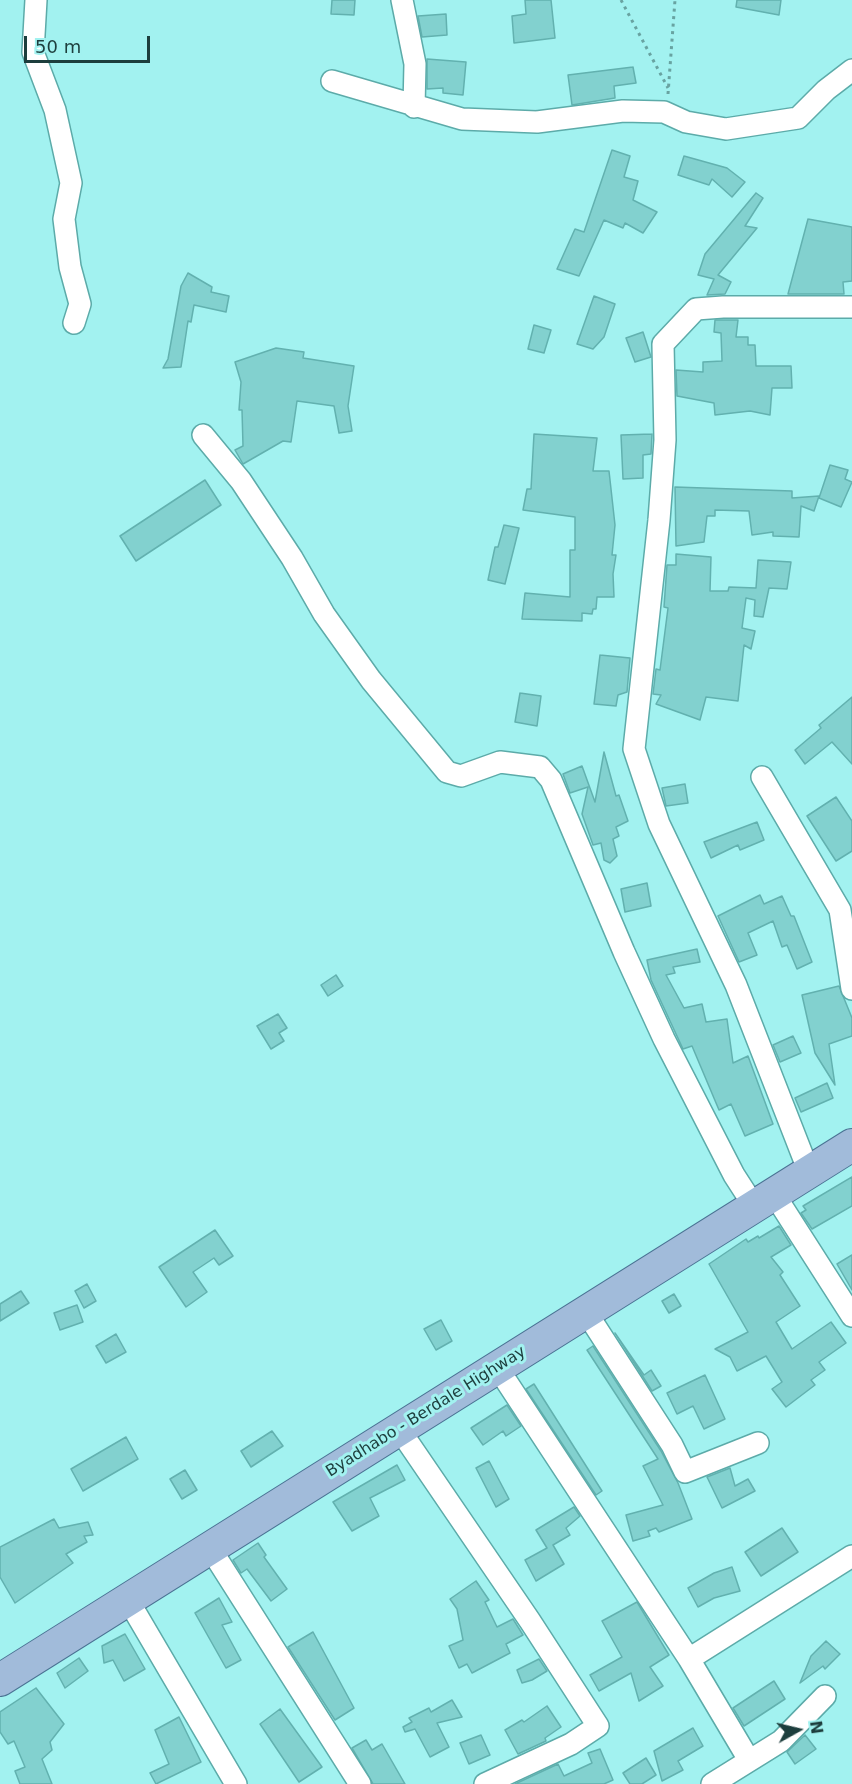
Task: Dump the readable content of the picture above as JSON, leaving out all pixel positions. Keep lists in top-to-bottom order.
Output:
{
  "streets": {
    "main road": ["Byadhabo - Berdale Highway"]
  },
  "scale_bar": "50 m",
  "north": "right"
}
